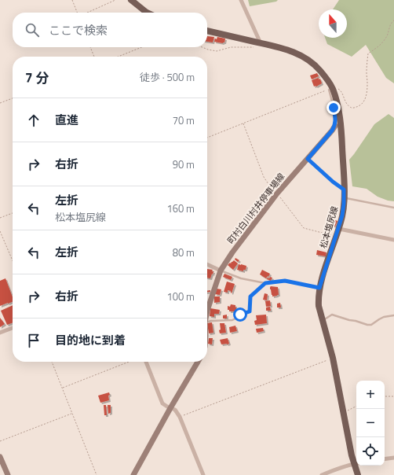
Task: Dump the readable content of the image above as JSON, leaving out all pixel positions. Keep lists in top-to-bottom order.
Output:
{
  "streets": {
    "main road": ["町村白川村井停車場線", "松本塩尻線"]
  },
  "crossings": [
    ["町村白川村井停車場線", "松本塩尻線"]
  ],
  "north": "top",
  "page": {
    "search": "ここで検索",
    "heading": ["7 分", "徒歩 · 500 m"],
    "list": [
      ["直進", "70 m"],
      ["右折", "90 m"],
      ["左折", "松本塩尻線", "160 m"],
      ["左折", "80 m"],
      ["右折", "100 m"],
      "目的地に到着"
    ],
    "map_buttons": ["+", "−"]
  }
}
